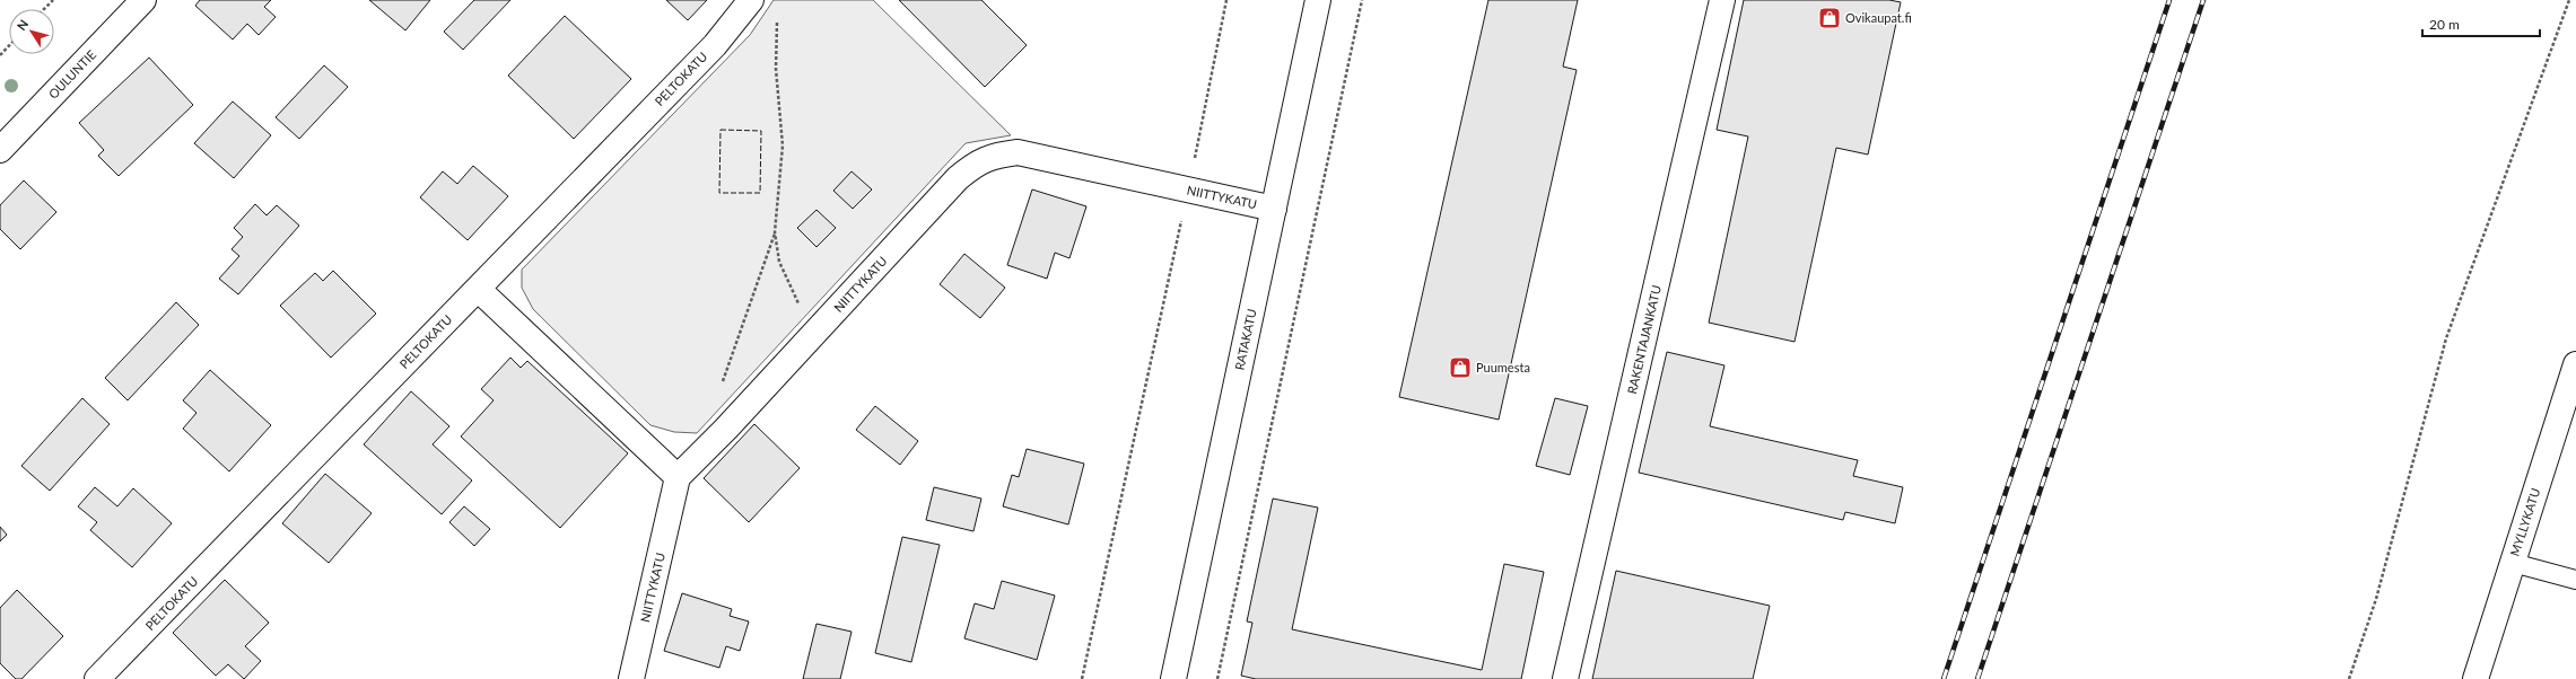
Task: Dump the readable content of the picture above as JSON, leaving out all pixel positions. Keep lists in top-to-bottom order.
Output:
{
  "streets": {
    "street": [
      "OULUNTIE",
      "PELTOKATU",
      "NIITTYKATU",
      "RATAKATU",
      "RAKENTAJANKATU",
      "MYLLYKATU"
    ]
  },
  "crossings": [
    ["NIITTYKATU", "RATAKATU"]
  ],
  "places": {
    "shop": ["Ovikaupat.fi", "Puumesta"]
  },
  "scale_bar": "20 m",
  "north": "top left"
}
